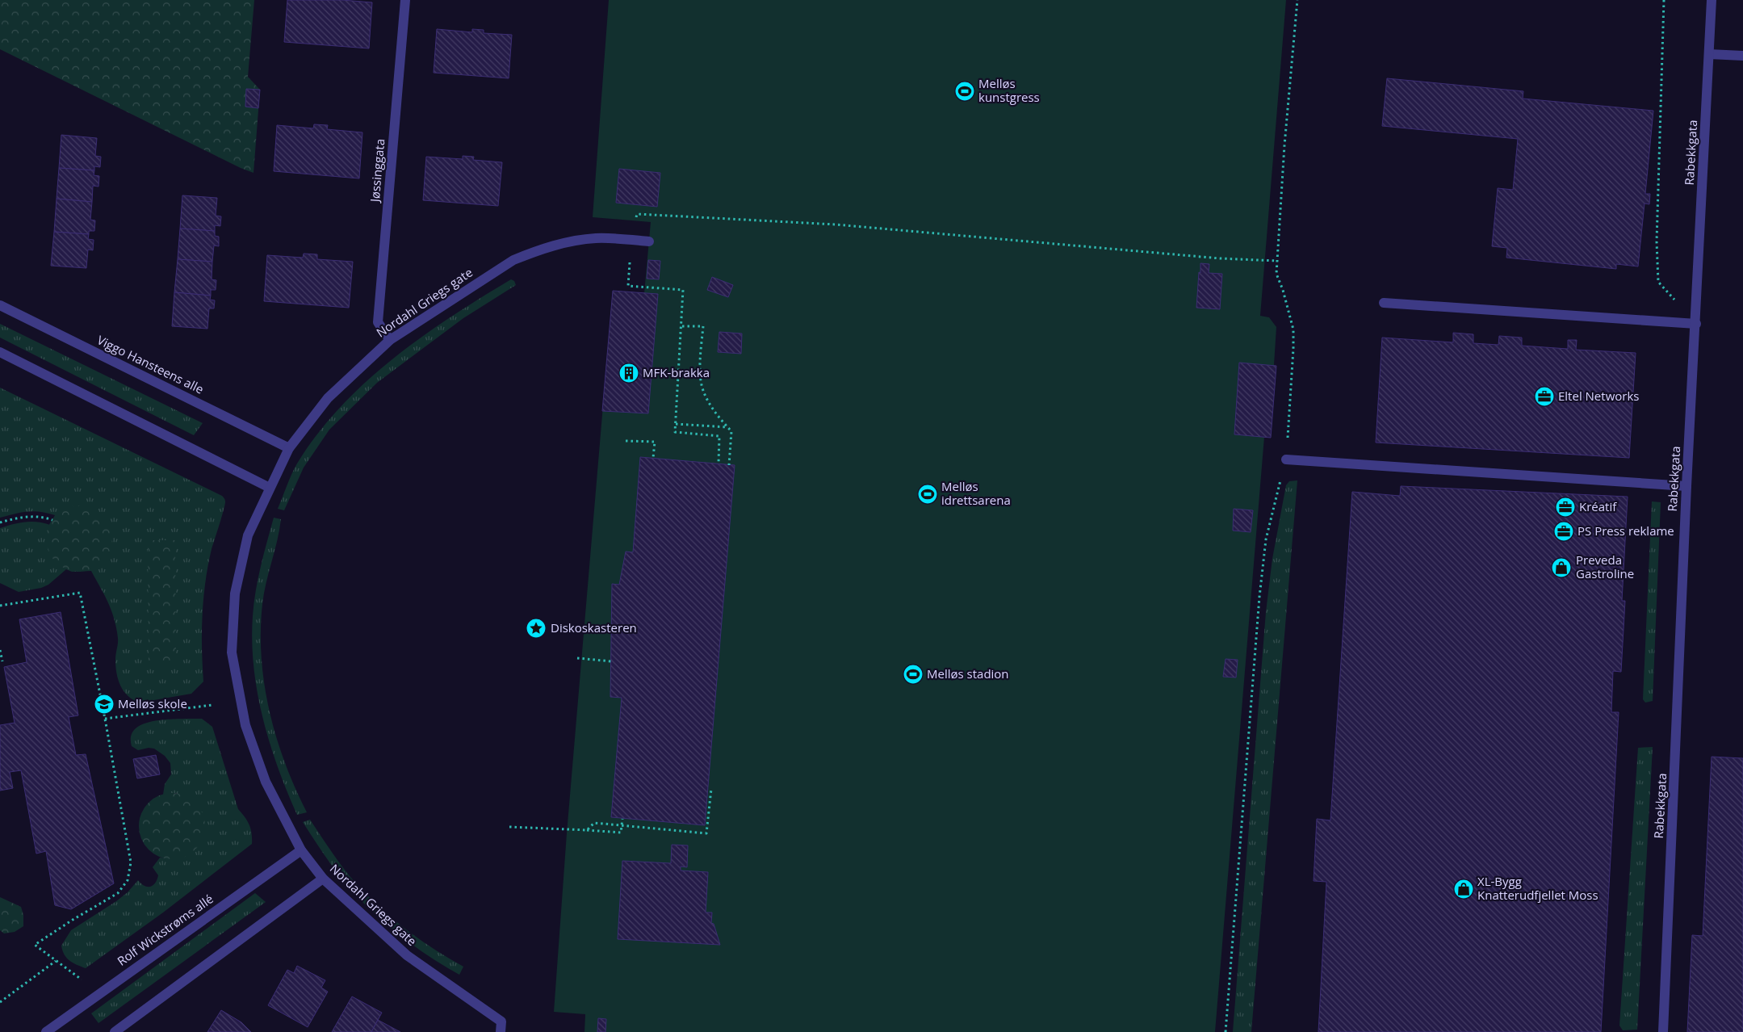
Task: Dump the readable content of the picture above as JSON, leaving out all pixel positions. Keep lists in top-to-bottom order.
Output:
{
  "streets": {
    "street": [
      "Rabekkgata",
      "Jøssinggata",
      "Nordahl Griegs gate",
      "Viggo Hansteens alle",
      "Rolf Wickstrøms allé"
    ]
  },
  "crossings": [
    ["Jøssinggata", "Nordahl Griegs gate"],
    ["Nordahl Griegs gate", "Viggo Hansteens alle"],
    ["Nordahl Griegs gate", "Rolf Wickstrøms allé"]
  ],
  "places": {
    "sports": ["Melløs kunstgress", "Melløs idrettsarena", "Melløs stadion"],
    "building": ["MFK-brakka"],
    "office": ["Eltel Networks", "Kréatif", "PS Press reklame"],
    "shop": ["Preveda Gastroline", "XL-Bygg Knatterudfjellet Moss"],
    "place": ["Diskoskasteren"],
    "school or university": ["Melløs skole"]
  }
}
